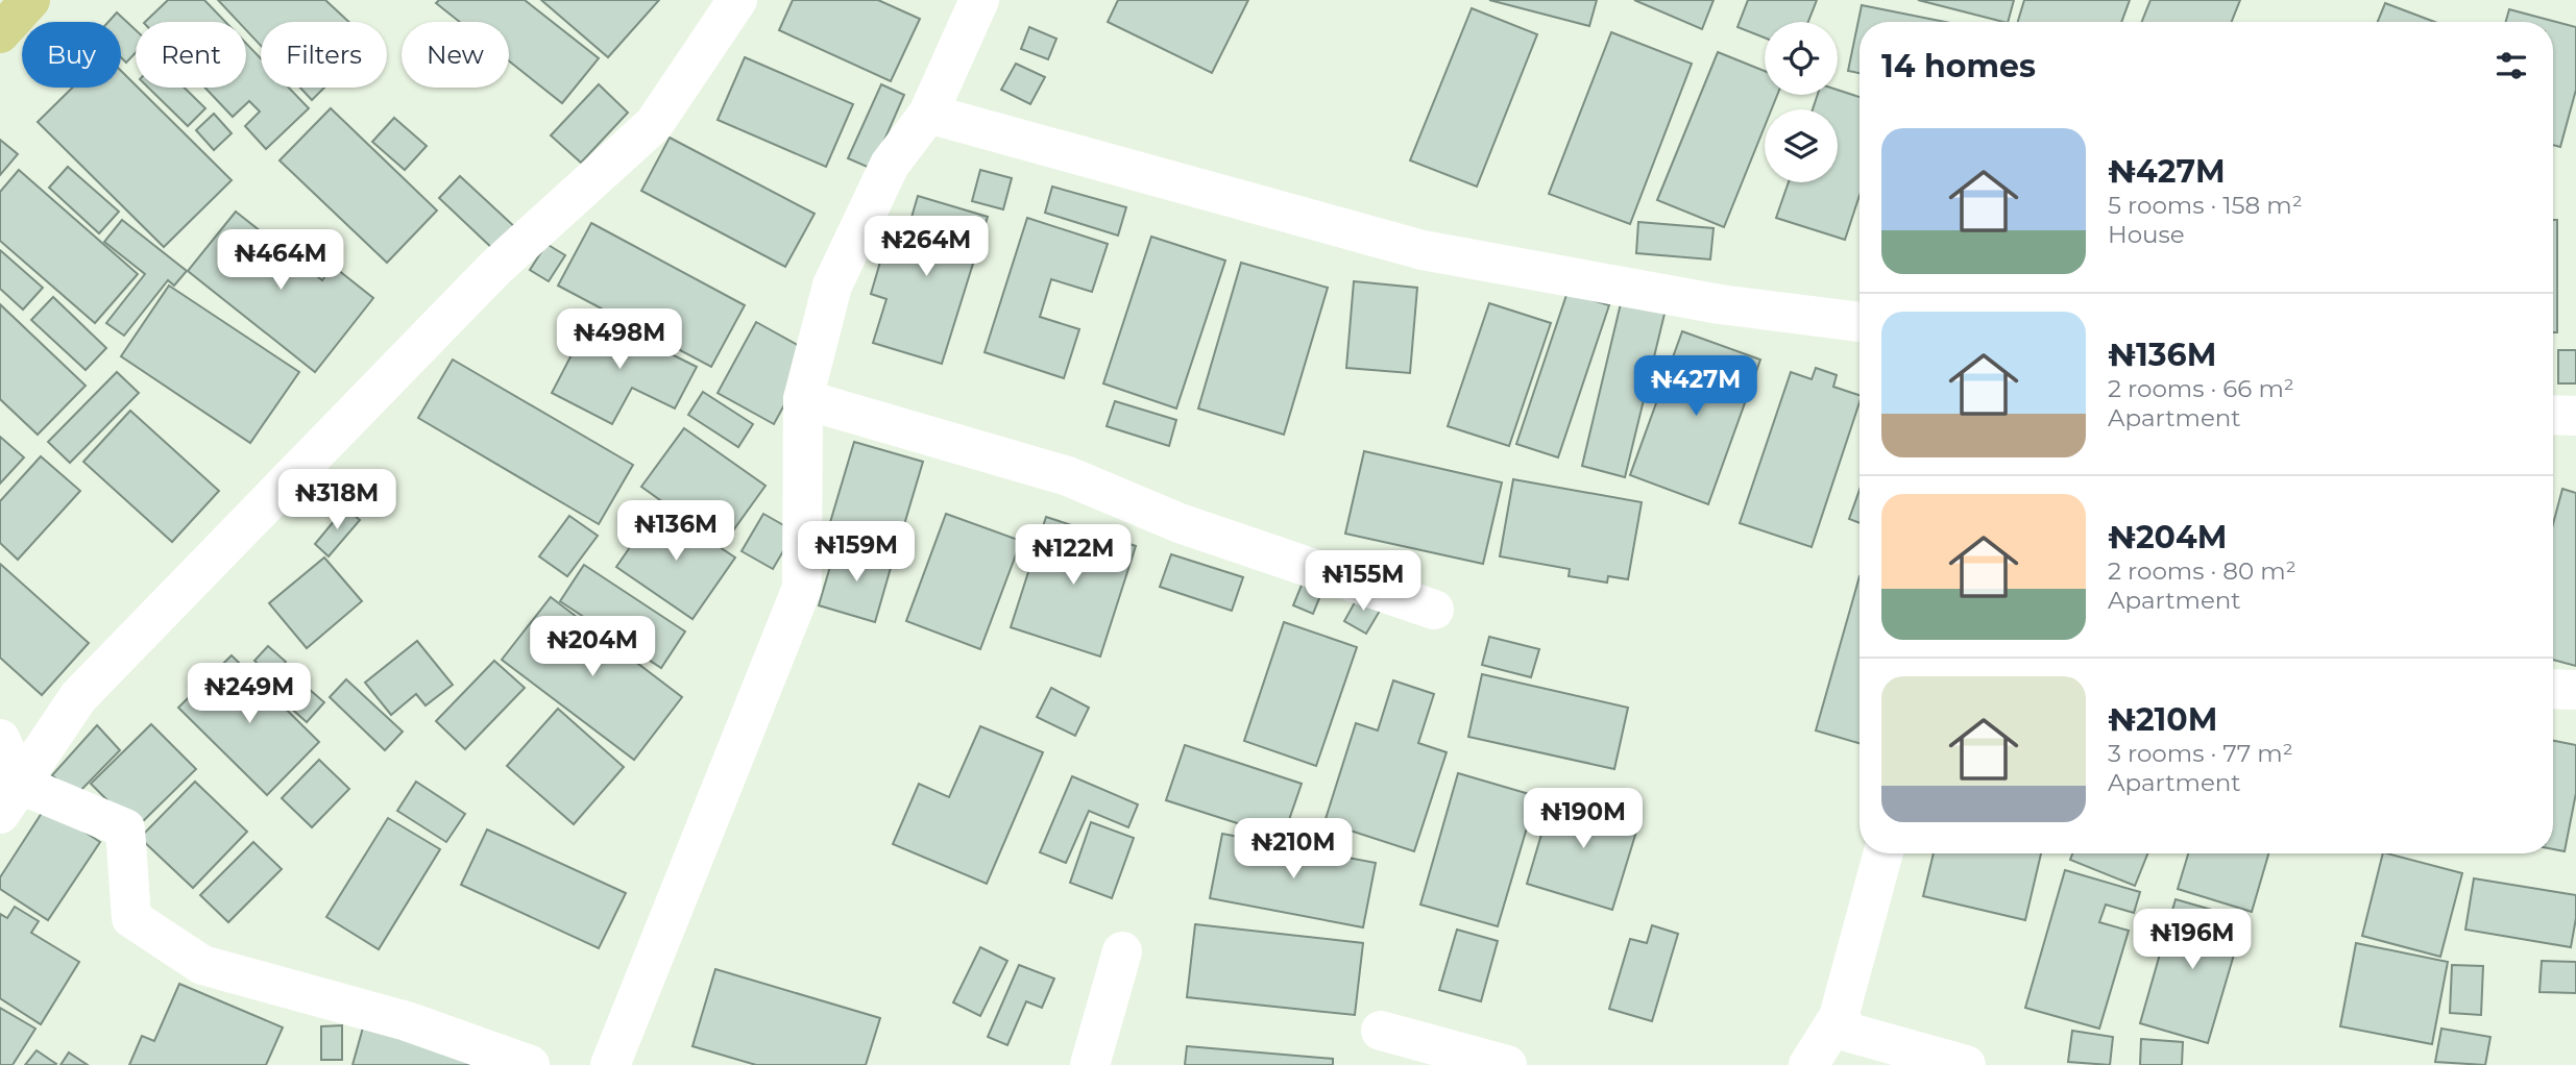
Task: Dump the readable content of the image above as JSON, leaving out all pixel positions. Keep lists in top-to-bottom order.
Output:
{
  "page": {
    "chip": [
      "Buy",
      "Rent",
      "Filters",
      "New"
    ],
    "heading": "14 homes",
    "list": [
      {
        "name": "₦427M",
        "note": "5 rooms · 158 m² · House"
      },
      {
        "name": "₦136M",
        "note": "2 rooms · 66 m² · Apartment"
      },
      {
        "name": "₦204M",
        "note": "2 rooms · 80 m² · Apartment"
      },
      {
        "name": "₦210M",
        "note": "3 rooms · 77 m² · Apartment"
      }
    ],
    "price": [
      "₦264M",
      "₦464M",
      "₦498M",
      "₦427M",
      "₦318M",
      "₦136M",
      "₦159M",
      "₦122M",
      "₦155M",
      "₦204M",
      "₦249M",
      "₦190M",
      "₦210M",
      "₦196M"
    ]
  }
}
